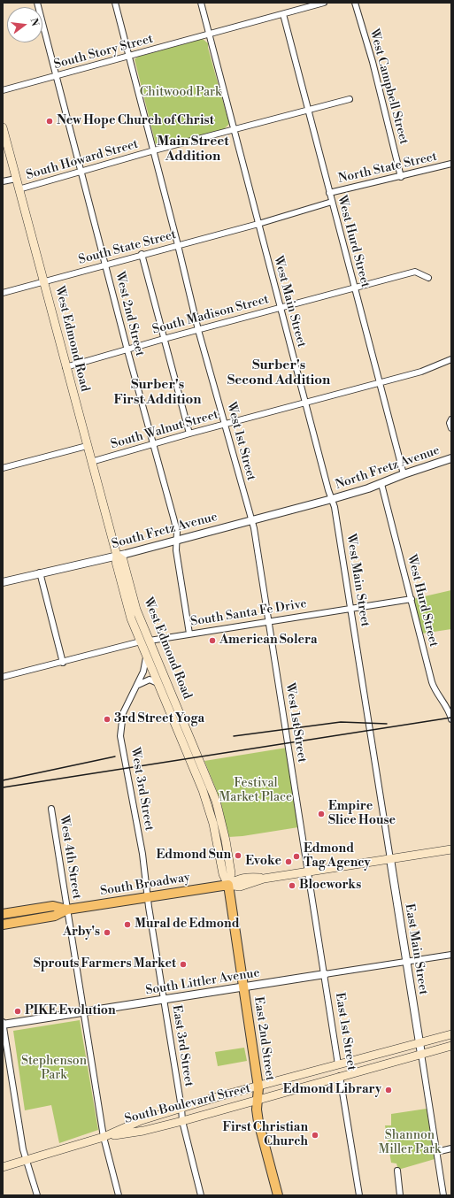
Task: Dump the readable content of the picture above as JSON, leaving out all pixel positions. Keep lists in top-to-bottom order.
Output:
{
  "streets": {
    "main road": [
      "West Edmond Road",
      "South Broadway",
      "East 2nd Street",
      "South Boulevard Street"
    ],
    "street": [
      "South Story Street",
      "West Campbell Street",
      "South Howard Street",
      "North State Street",
      "West Hurd Street",
      "South State Street",
      "West Main Street",
      "West 2nd Street",
      "South Madison Street",
      "South Walnut Street",
      "West 1st Street",
      "North Fretz Avenue",
      "South Fretz Avenue",
      "South Santa Fe Drive",
      "West 3rd Street",
      "West 4th Street",
      "East Main Street",
      "South Littler Avenue",
      "East 1st Street",
      "East 3rd Street"
    ]
  },
  "crossings": [
    ["South Story Street", "West Hurd Street"],
    ["South Story Street", "West Main Street"],
    ["South Story Street", "West 2nd Street"],
    ["South Story Street", "West 1st Street"],
    ["West Campbell Street", "North State Street"],
    ["South Howard Street", "West Hurd Street"],
    ["South Howard Street", "West Main Street"],
    ["South Howard Street", "West 2nd Street"],
    ["South Howard Street", "West Edmond Road"],
    ["South Howard Street", "West 1st Street"],
    ["North State Street", "West Hurd Street"],
    ["North State Street", "South State Street"],
    ["North State Street", "West Main Street"],
    ["West Hurd Street", "South Madison Street"],
    ["West Hurd Street", "South Walnut Street"],
    ["West Hurd Street", "North Fretz Avenue"],
    ["West Hurd Street", "South Santa Fe Drive"],
    ["South State Street", "West Main Street"],
    ["South State Street", "West 2nd Street"],
    ["South State Street", "West Edmond Road"],
    ["South State Street", "West 1st Street"],
    ["West Main Street", "South Madison Street"],
    ["West Main Street", "South Walnut Street"],
    ["West Main Street", "North Fretz Avenue"],
    ["West Main Street", "South Fretz Avenue"],
    ["West Main Street", "South Santa Fe Drive"],
    ["West Main Street", "South Broadway"],
    ["West Main Street", "East Main Street"],
    ["West 2nd Street", "South Madison Street"],
    ["West 2nd Street", "South Walnut Street"],
    ["West 2nd Street", "South Fretz Avenue"],
    ["West 2nd Street", "South Santa Fe Drive"],
    ["South Madison Street", "West Edmond Road"],
    ["South Madison Street", "West 1st Street"],
    ["West Edmond Road", "South Walnut Street"],
    ["West Edmond Road", "South Fretz Avenue"],
    ["West Edmond Road", "South Santa Fe Drive"],
    ["West Edmond Road", "West 3rd Street"],
    ["West Edmond Road", "South Broadway"],
    ["West Edmond Road", "East 2nd Street"],
    ["South Walnut Street", "West 1st Street"],
    ["West 1st Street", "South Fretz Avenue"],
    ["West 1st Street", "South Santa Fe Drive"],
    ["West 1st Street", "South Broadway"],
    ["West 1st Street", "East 1st Street"],
    ["North Fretz Avenue", "South Fretz Avenue"],
    ["West 3rd Street", "South Broadway"],
    ["West 3rd Street", "East 3rd Street"],
    ["West 4th Street", "South Broadway"],
    ["West 4th Street", "South Littler Avenue"],
    ["West 4th Street", "South Boulevard Street"],
    ["South Broadway", "East Main Street"],
    ["South Broadway", "East 1st Street"],
    ["South Broadway", "East 2nd Street"],
    ["South Broadway", "East 3rd Street"],
    ["East Main Street", "South Littler Avenue"],
    ["East Main Street", "South Boulevard Street"],
    ["South Littler Avenue", "East 1st Street"],
    ["South Littler Avenue", "East 2nd Street"],
    ["South Littler Avenue", "East 3rd Street"],
    ["East 1st Street", "South Boulevard Street"],
    ["East 2nd Street", "South Boulevard Street"],
    ["East 3rd Street", "South Boulevard Street"]
  ],
  "districts": ["Main Street Addition", "Surber's Second Addition", "Surber's First Addition"],
  "parks": [
    "Chitwood Park",
    "Festival Market Place",
    "Stephenson Park",
    "Shannon Miller Park"
  ],
  "places": [
    "New Hope Church of Christ",
    "American Solera",
    "3rd Street Yoga",
    "Empire Slice House",
    "Edmond Sun",
    "Edmond Tag Agency",
    "Evoke",
    "Blocworks",
    "Mural de Edmond",
    "Arby's",
    "Sprouts Farmers Market",
    "PIKE Evolution",
    "Edmond Library",
    "First Christian Church"
  ],
  "north": "right"
}
